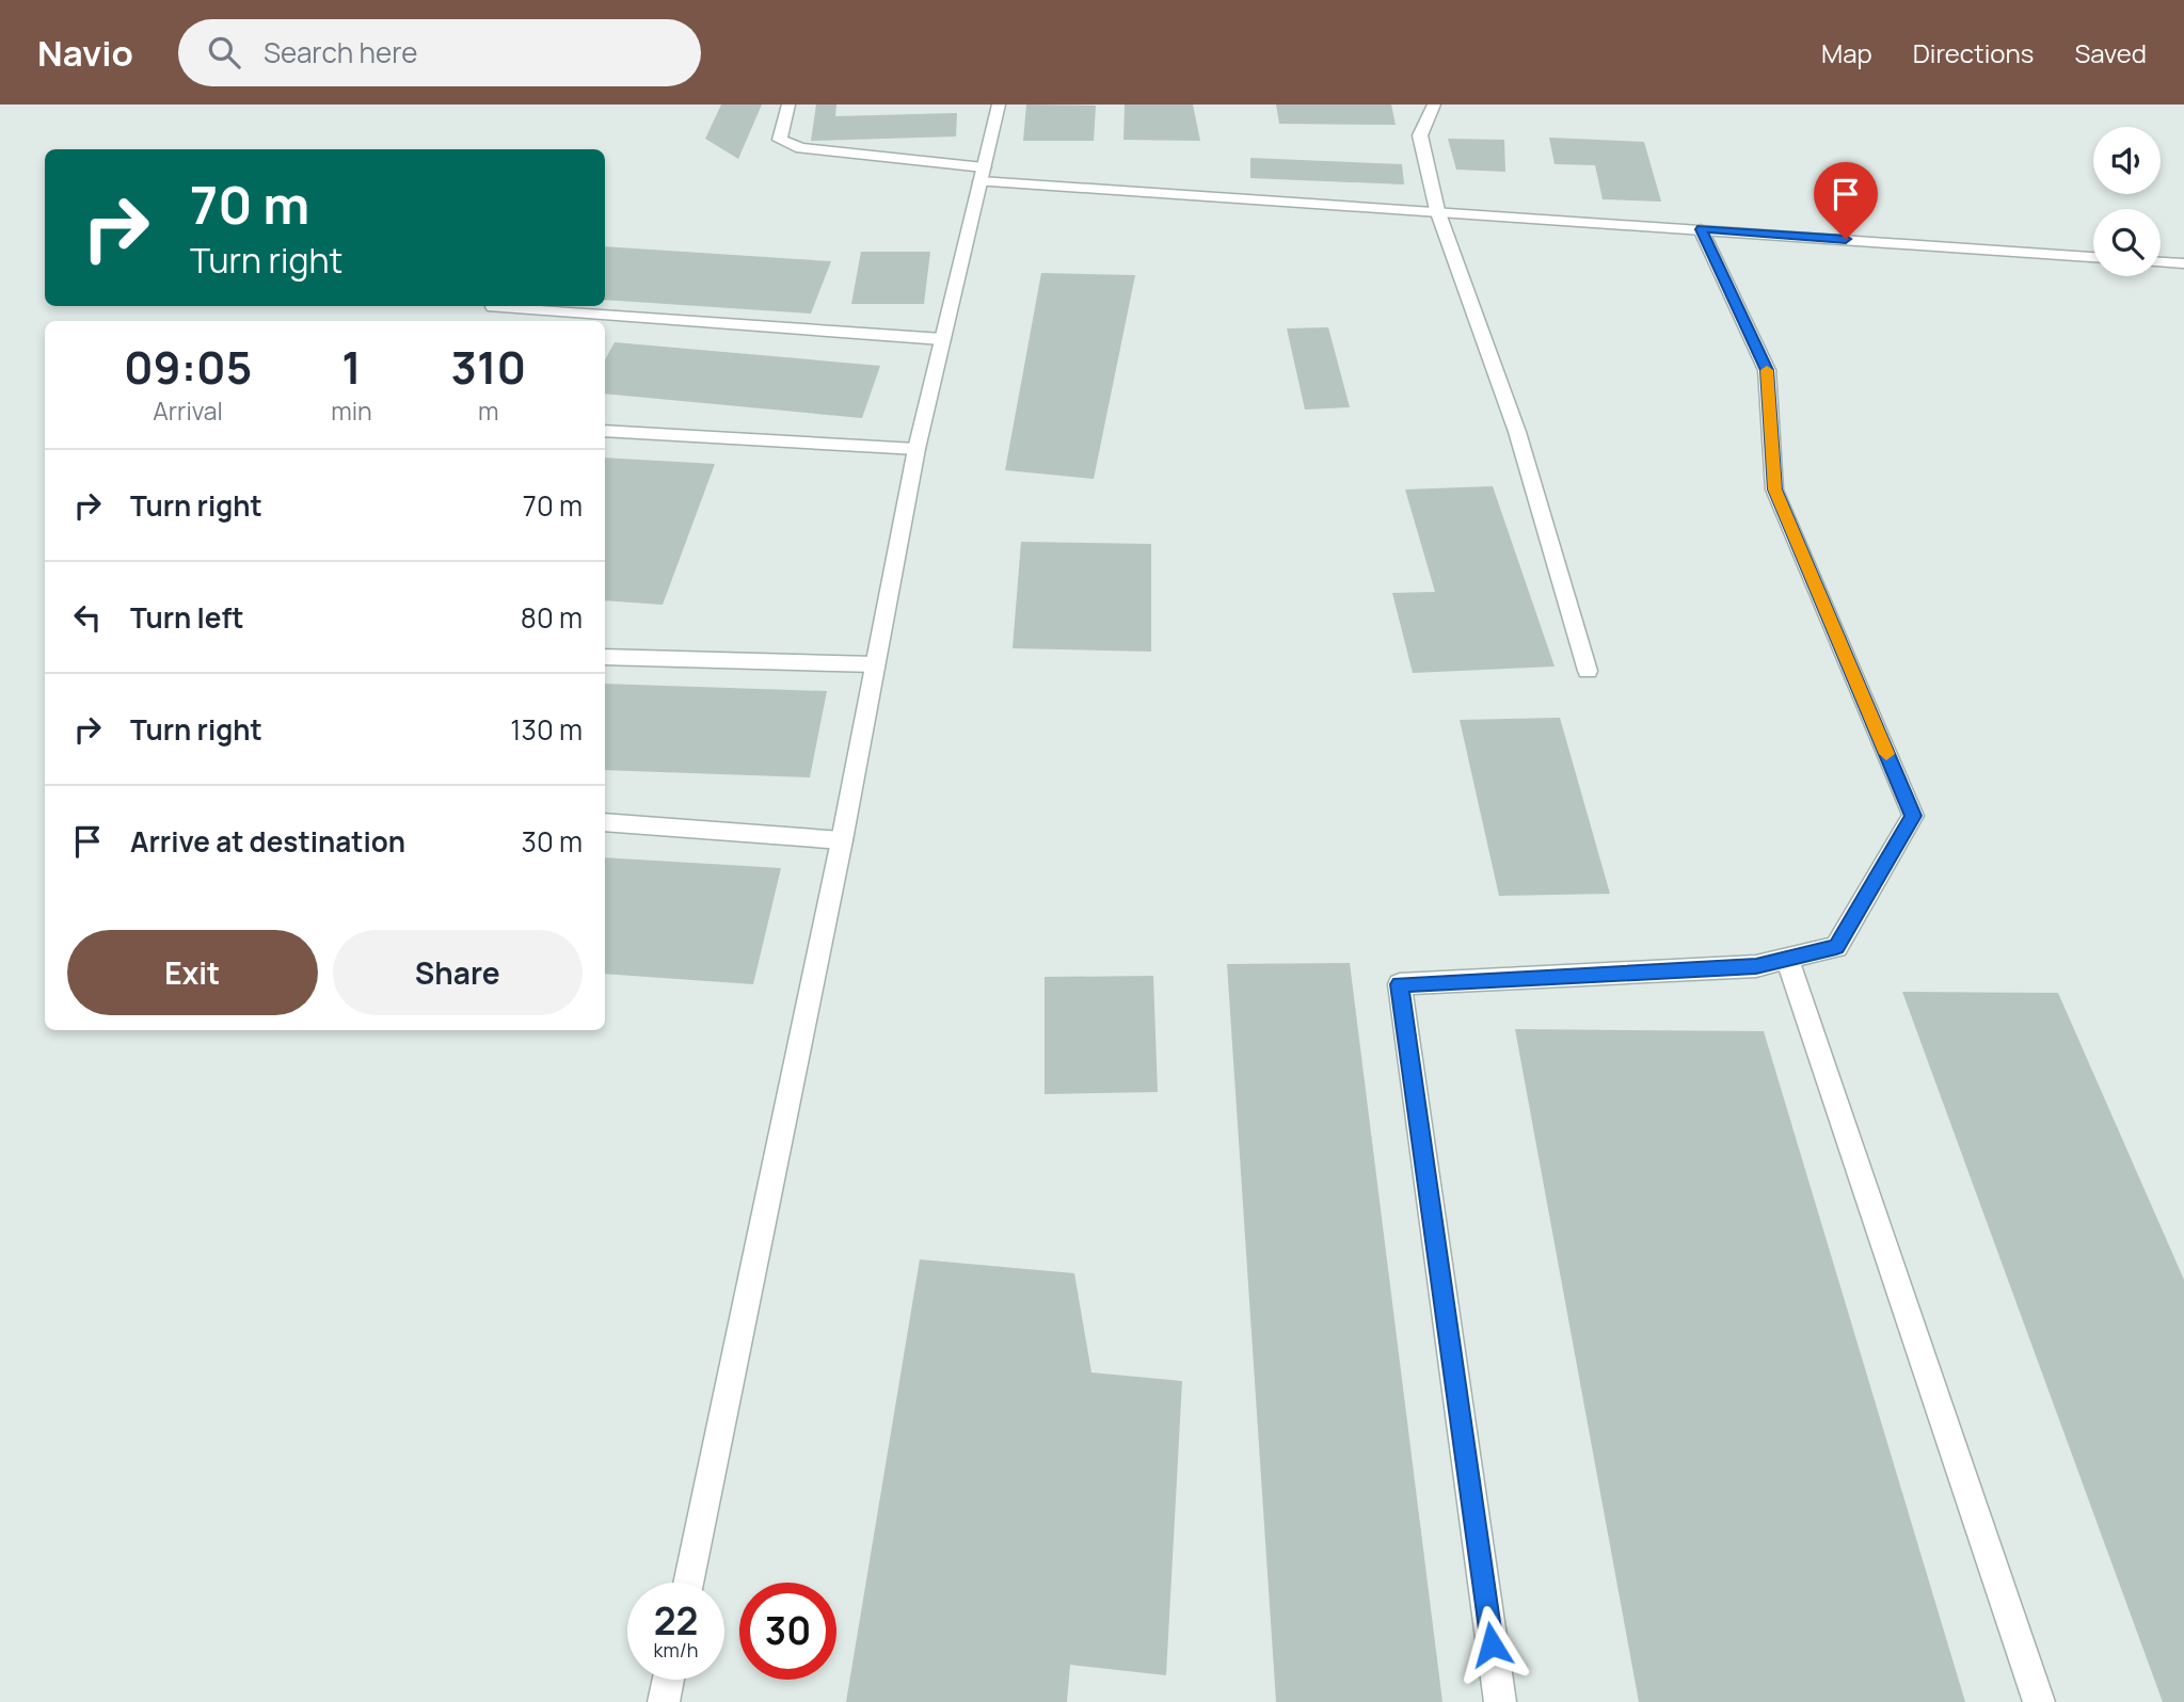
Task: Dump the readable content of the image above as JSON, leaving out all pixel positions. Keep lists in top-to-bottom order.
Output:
{
  "page": {
    "header": "Navio",
    "search": "Search here",
    "nav": ["Map", "Directions", "Saved"],
    "turn": ["70 m", "Turn right"],
    "eta": [
      "09:05",
      "Arrival",
      "1",
      "min",
      "310",
      "m"
    ],
    "list": [
      {
        "name": "Turn right",
        "value": "70 m"
      },
      {
        "name": "Turn left",
        "value": "80 m"
      },
      {
        "name": "Turn right",
        "value": "130 m"
      },
      {
        "name": "Arrive at destination",
        "value": "30 m"
      }
    ],
    "buttons": ["Exit", "Share"],
    "speed": "22 km/h",
    "limit": "30"
  }
}
